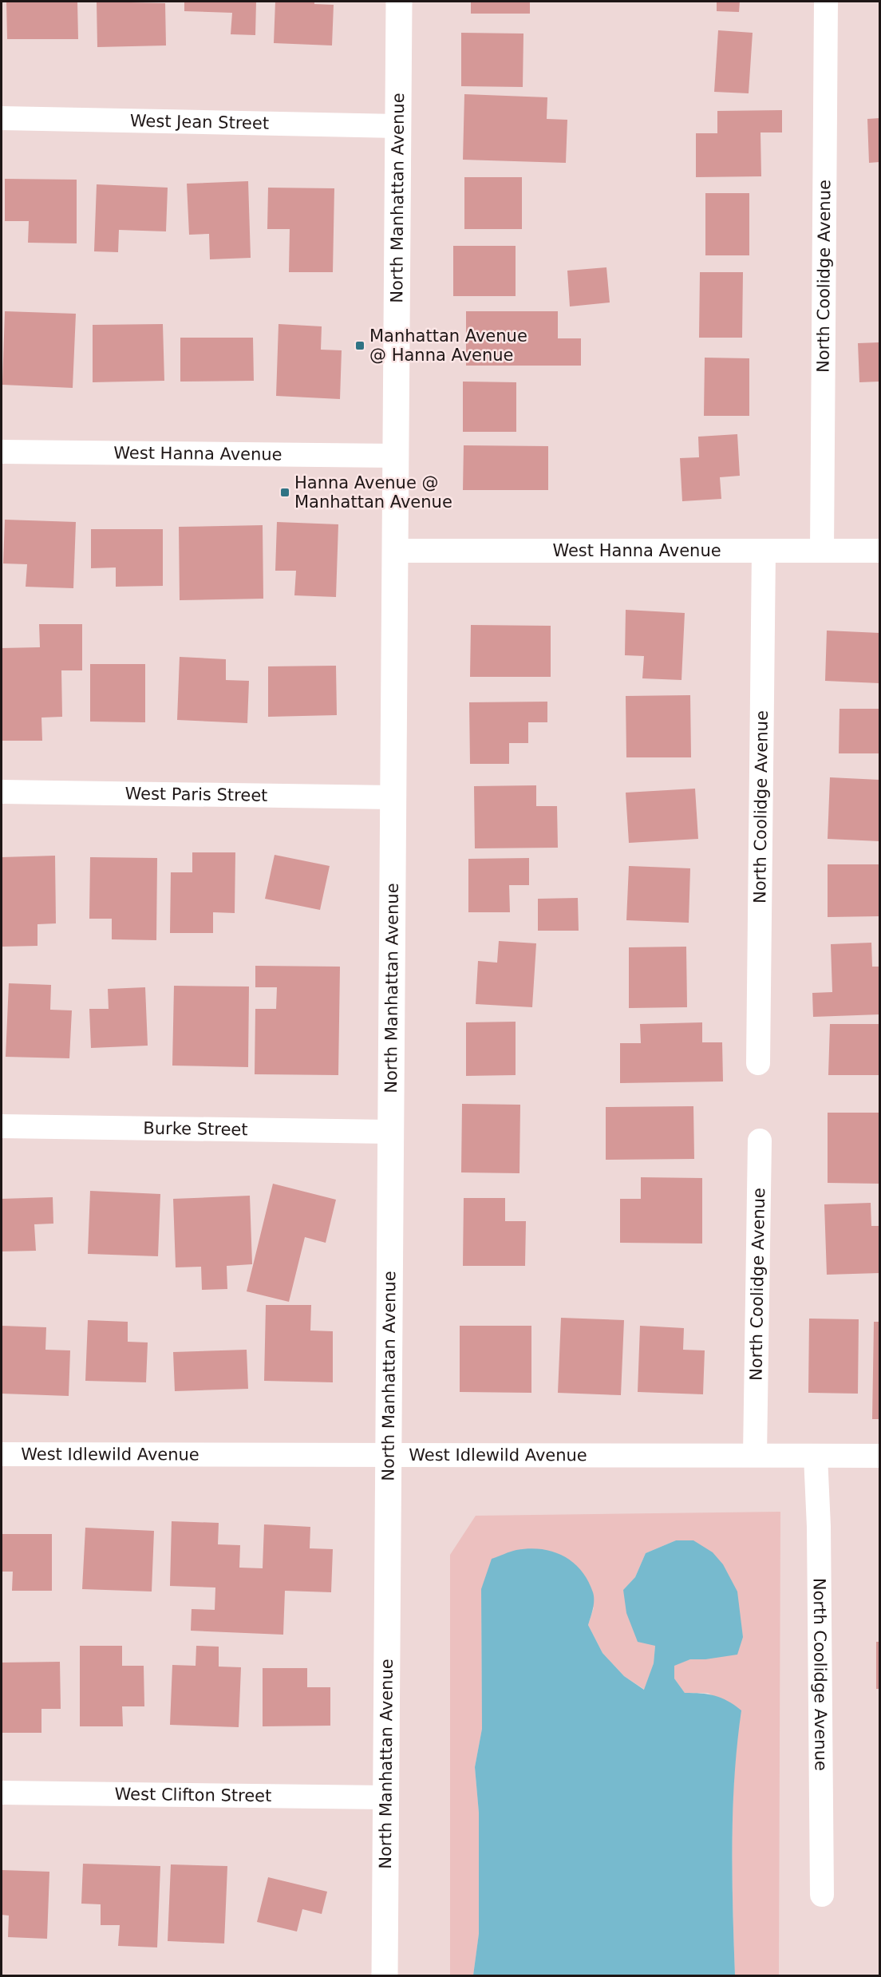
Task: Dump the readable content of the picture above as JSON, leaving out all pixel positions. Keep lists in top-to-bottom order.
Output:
{
  "streets": {
    "street": [
      "West Jean Street",
      "North Manhattan Avenue",
      "North Coolidge Avenue",
      "West Hanna Avenue",
      "West Paris Street",
      "Burke Street",
      "West Idlewild Avenue",
      "West Clifton Street"
    ]
  },
  "crossings": [
    ["West Jean Street", "North Manhattan Avenue"],
    ["North Manhattan Avenue", "West Hanna Avenue"],
    ["North Manhattan Avenue", "West Paris Street"],
    ["North Manhattan Avenue", "Burke Street"],
    ["North Manhattan Avenue", "West Idlewild Avenue"],
    ["North Manhattan Avenue", "West Clifton Street"],
    ["North Coolidge Avenue", "West Hanna Avenue"],
    ["North Coolidge Avenue", "West Idlewild Avenue"]
  ],
  "places": {
    "transit": ["Manhattan Avenue @ Hanna Avenue", "Hanna Avenue @ Manhattan Avenue"]
  }
}
